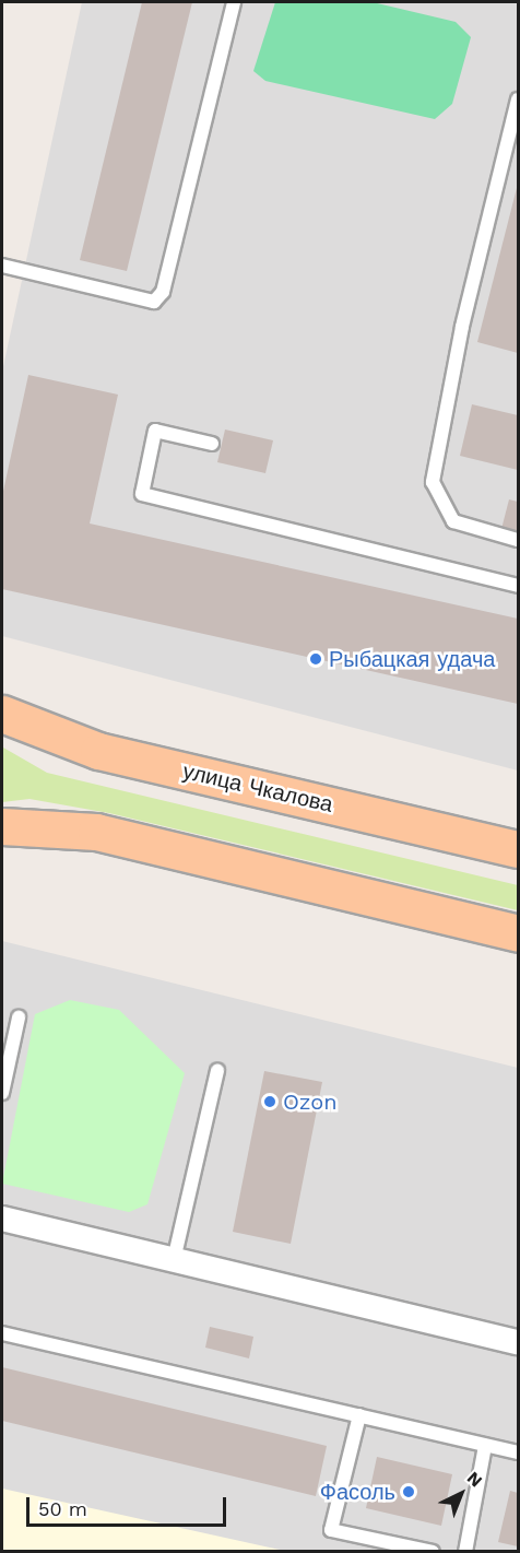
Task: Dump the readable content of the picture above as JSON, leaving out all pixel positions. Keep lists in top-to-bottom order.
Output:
{
  "streets": {
    "main road": ["улица Чкалова"]
  },
  "places": ["Рыбацкая удача", "Ozon", "Фасоль"],
  "scale_bar": "50 m",
  "north": "top right"
}
